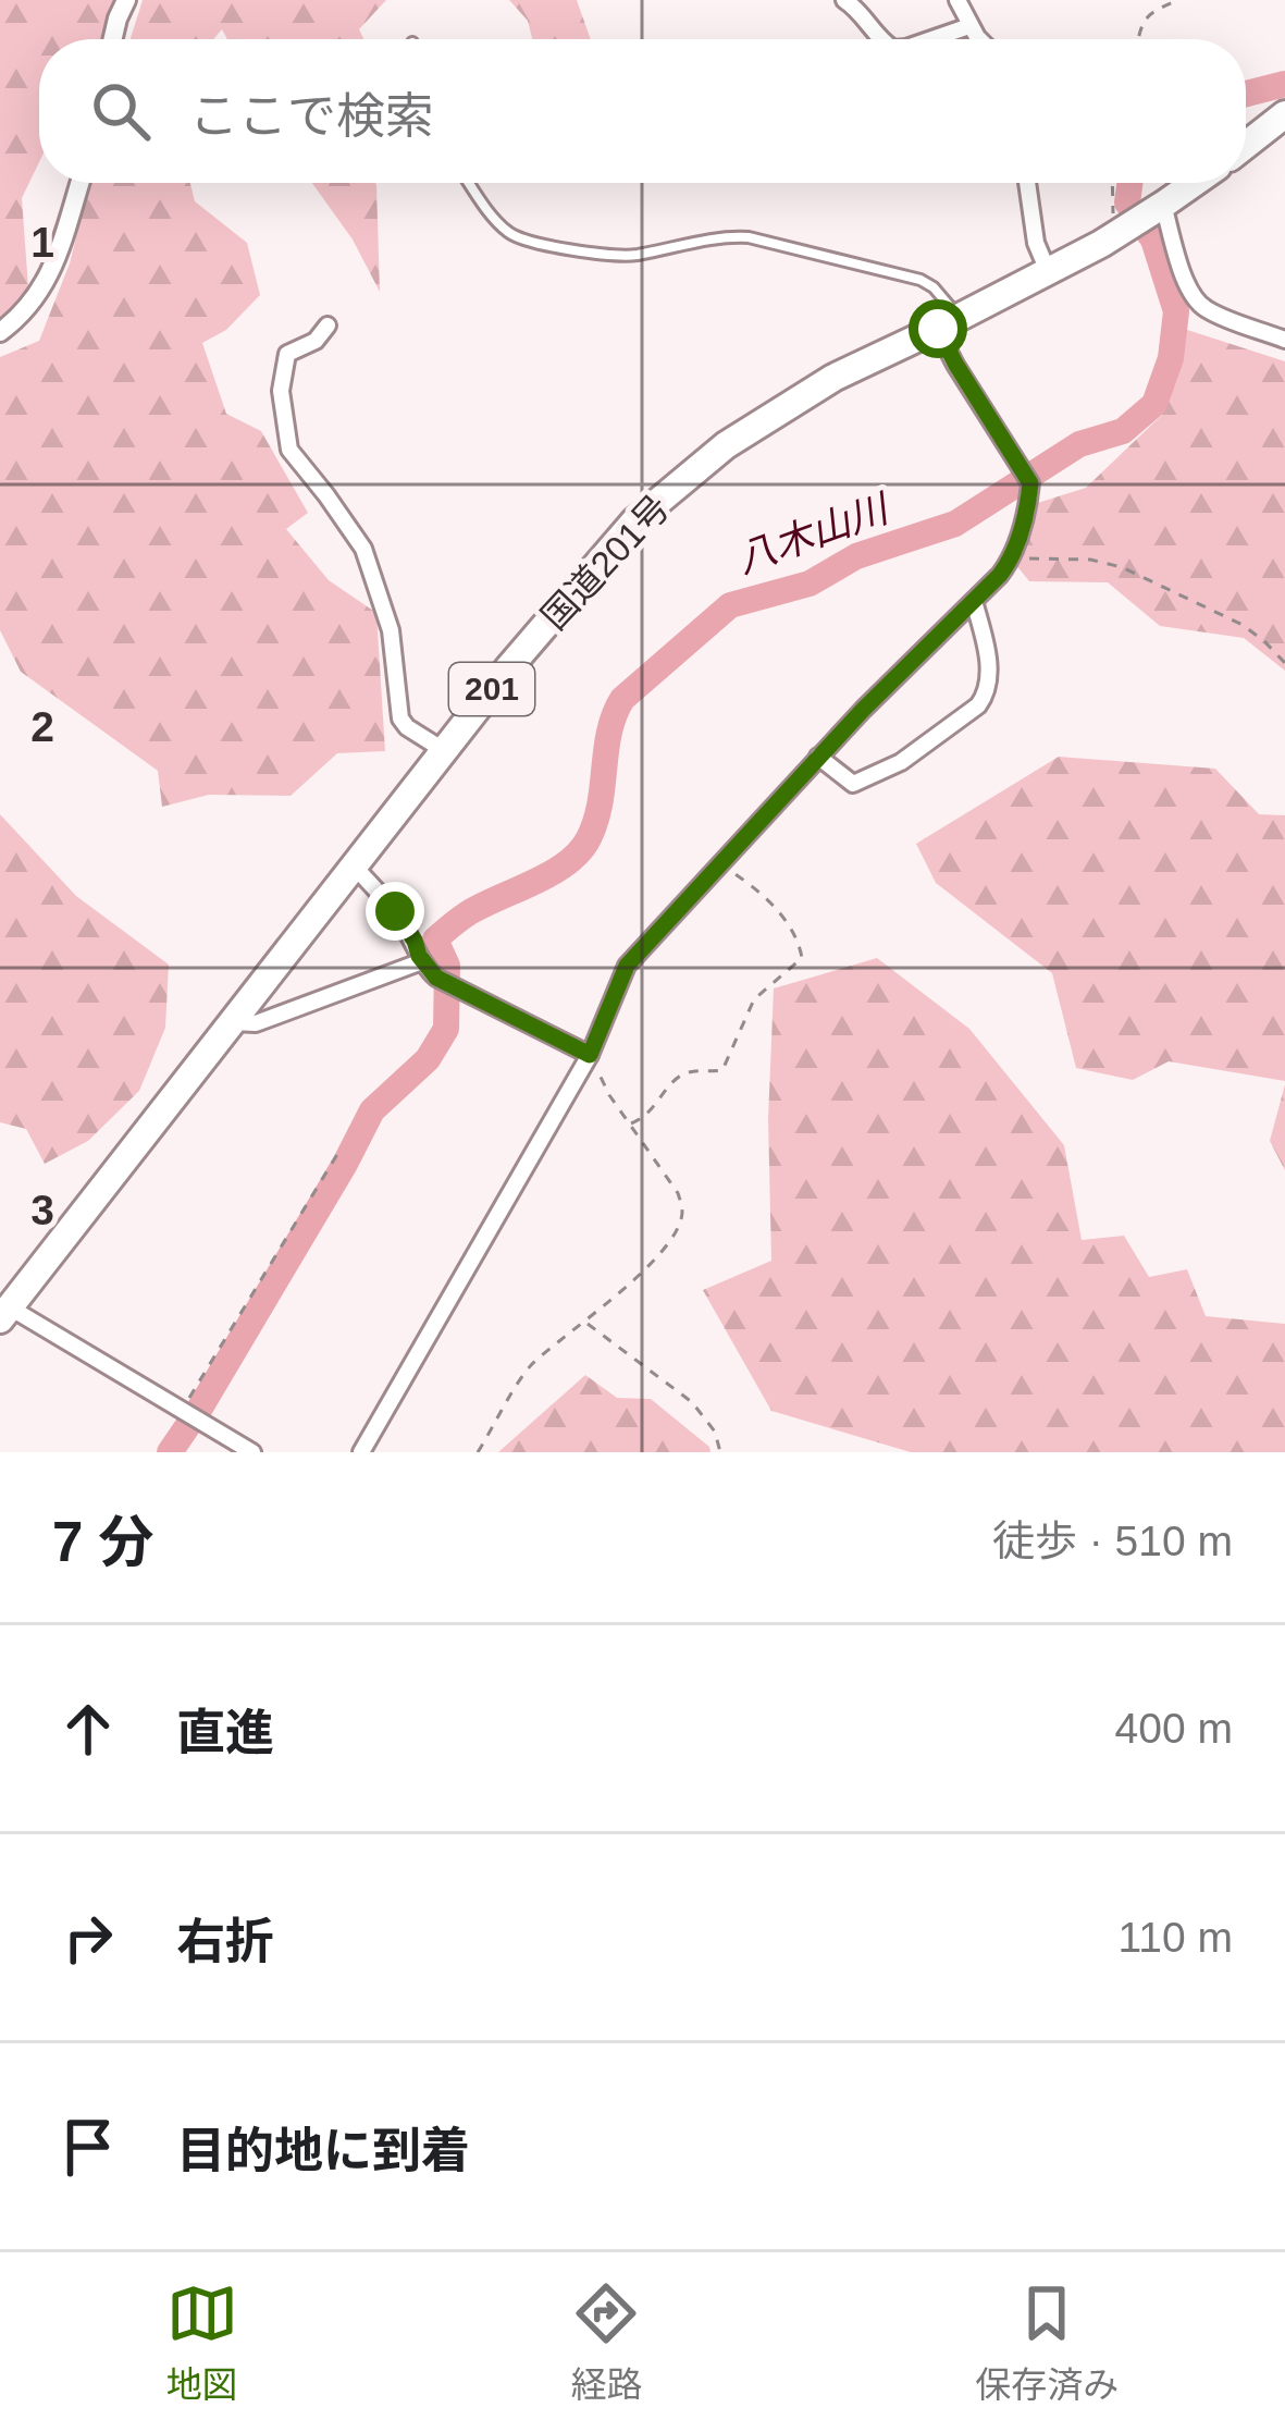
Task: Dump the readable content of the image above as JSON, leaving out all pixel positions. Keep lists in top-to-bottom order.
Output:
{
  "streets": {
    "highway": ["国道201号", "201"]
  },
  "water": ["八木山川"],
  "page": {
    "search": "ここで検索",
    "heading": ["7 分", "徒歩 · 510 m"],
    "list": [
      ["直進", "400 m"],
      ["右折", "110 m"],
      "目的地に到着"
    ],
    "nav": ["地図", "経路", "保存済み"]
  },
  "grid": {
    "rows": ["1", "2", "3"]
  }
}
